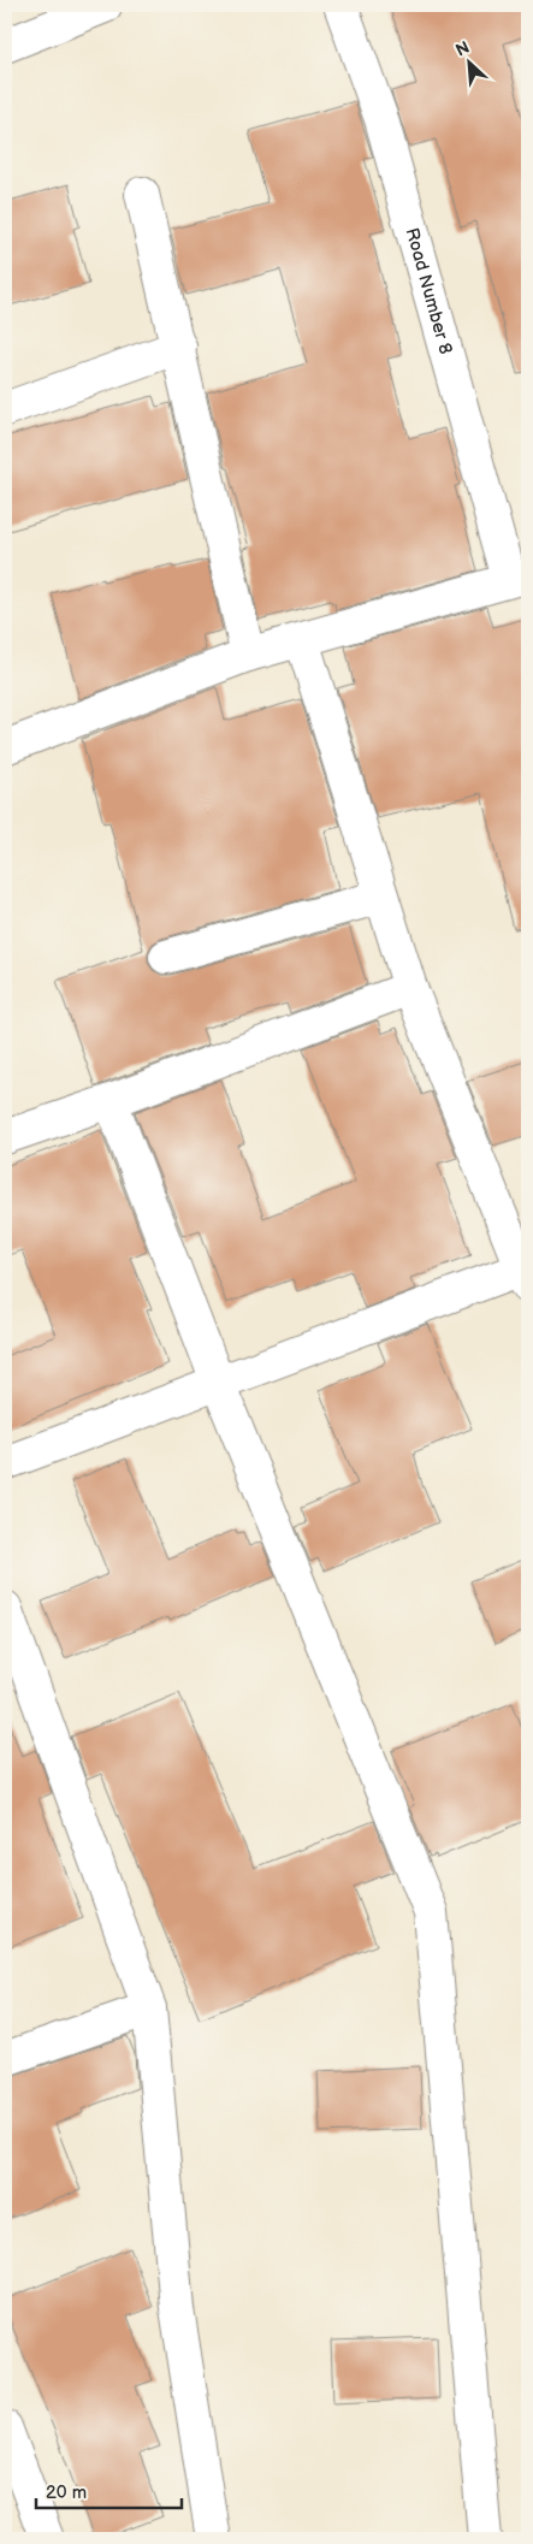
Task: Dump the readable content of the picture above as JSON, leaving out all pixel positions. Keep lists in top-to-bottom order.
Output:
{
  "streets": {
    "street": ["Road Number 8"]
  },
  "scale_bar": "20 m",
  "north": "top left"
}
